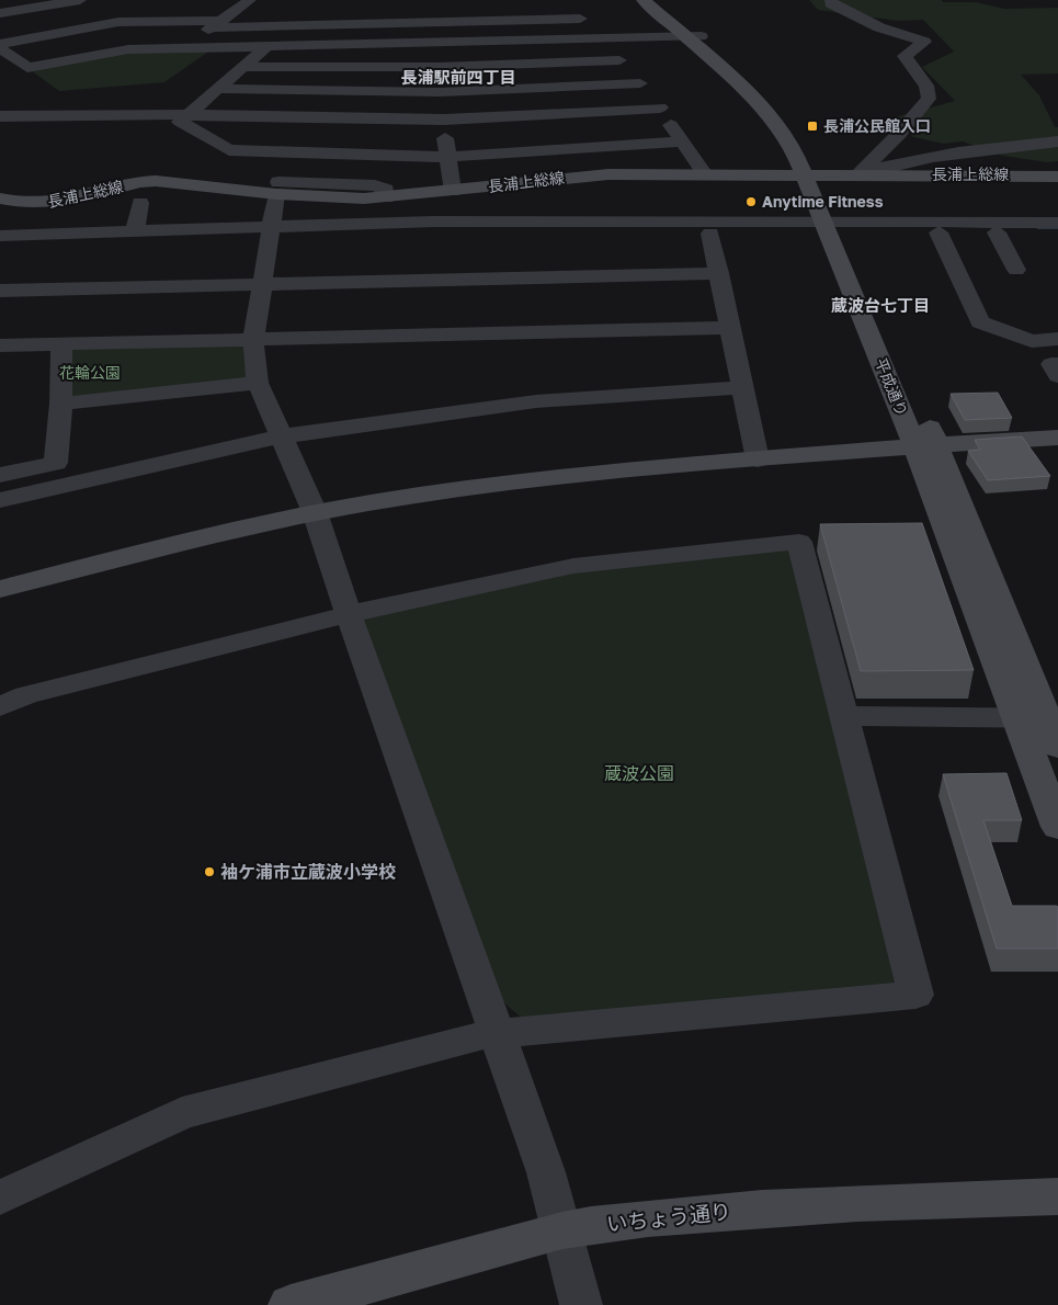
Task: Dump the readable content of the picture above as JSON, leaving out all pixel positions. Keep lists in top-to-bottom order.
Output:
{
  "streets": {
    "street": ["長浦上総線", "平成通り", "いちょう通り"]
  },
  "crossings": [
    ["長浦上総線", "平成通り"]
  ],
  "districts": ["長浦駅前四丁目", "蔵波台七丁目"],
  "parks": ["花輪公園", "蔵波公園"],
  "places": {
    "transit": ["長浦公民館入口"],
    "other": ["Anytime Fitness", "袖ケ浦市立蔵波小学校"]
  }
}
